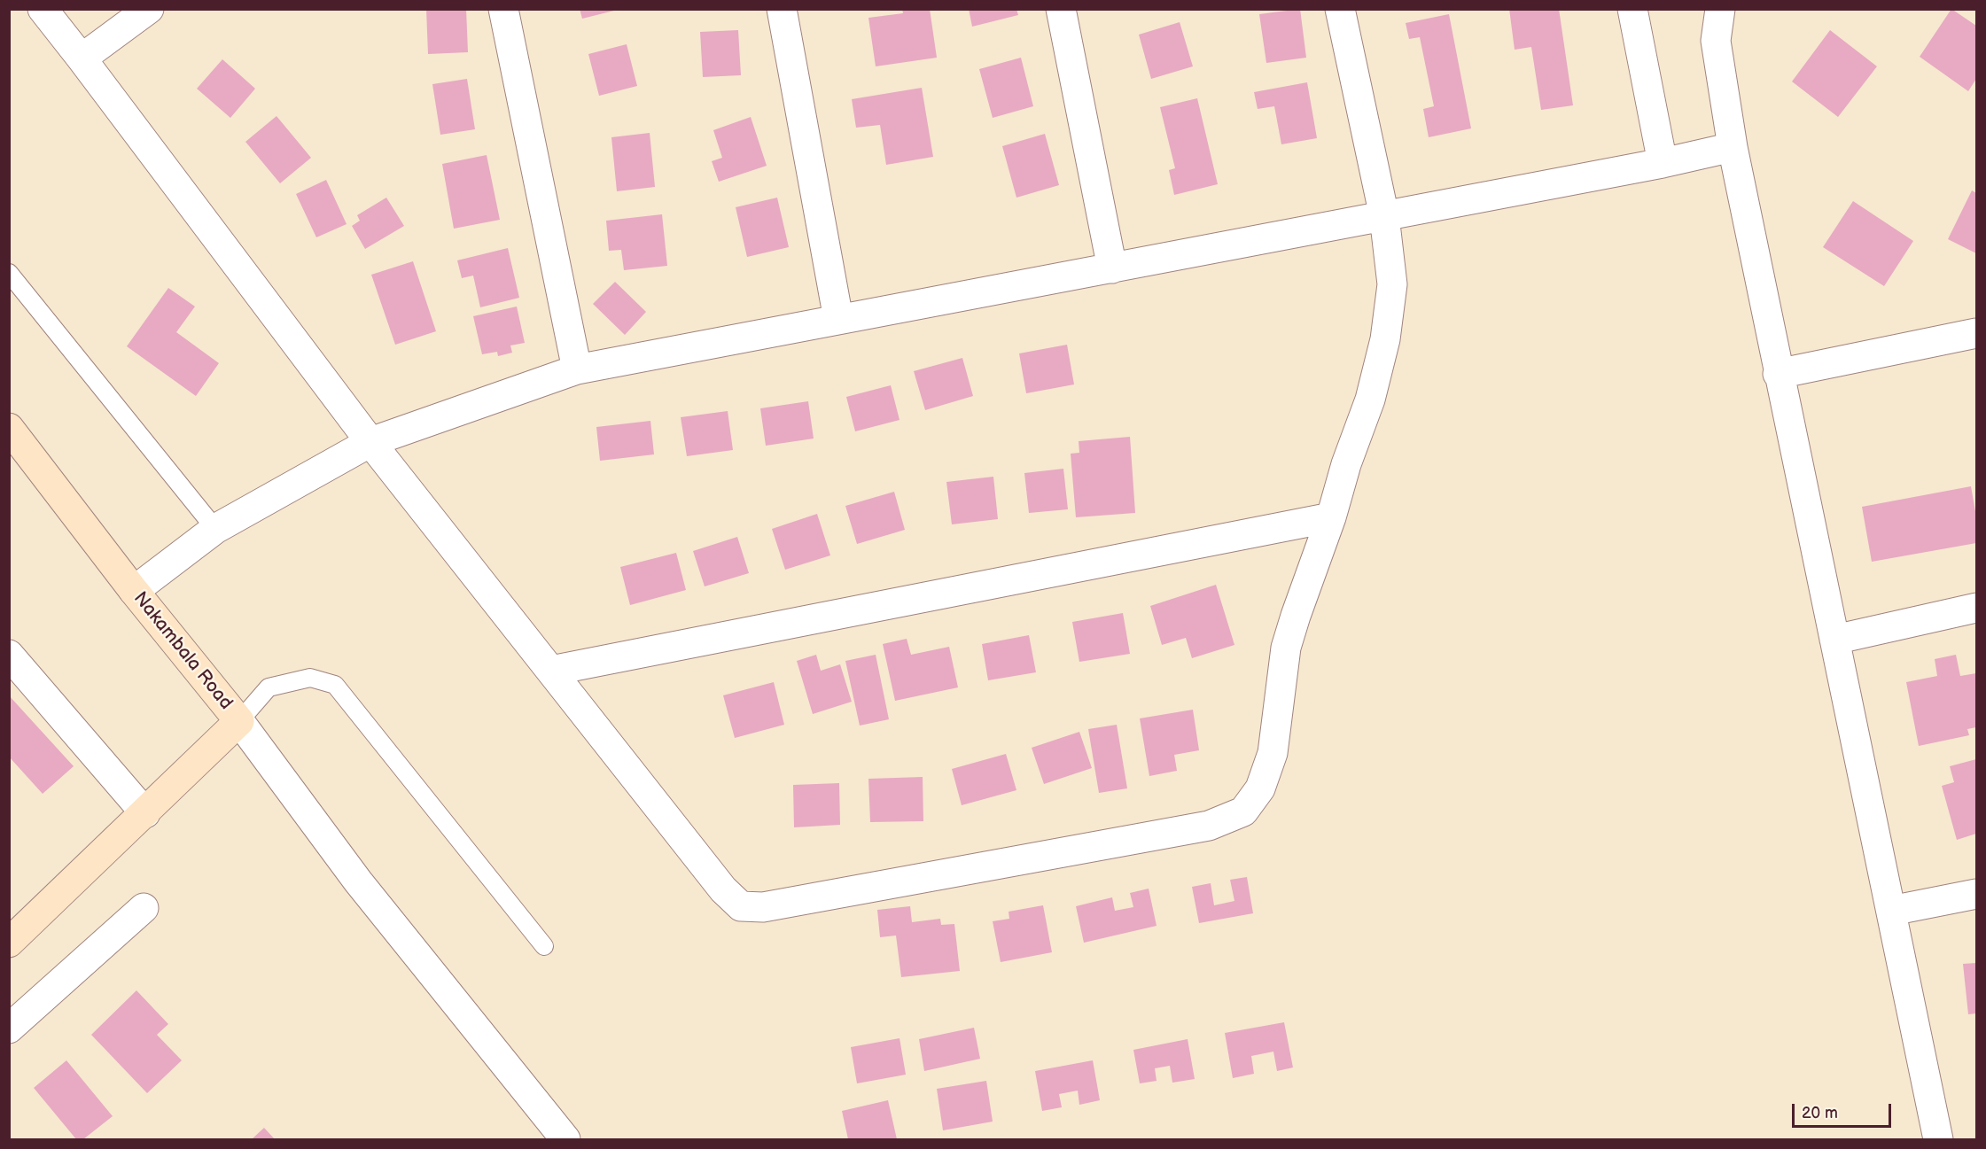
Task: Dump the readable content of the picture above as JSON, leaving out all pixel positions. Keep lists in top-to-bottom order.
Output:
{
  "streets": {
    "main road": ["Nakambala Road"]
  },
  "scale_bar": "20 m"
}
